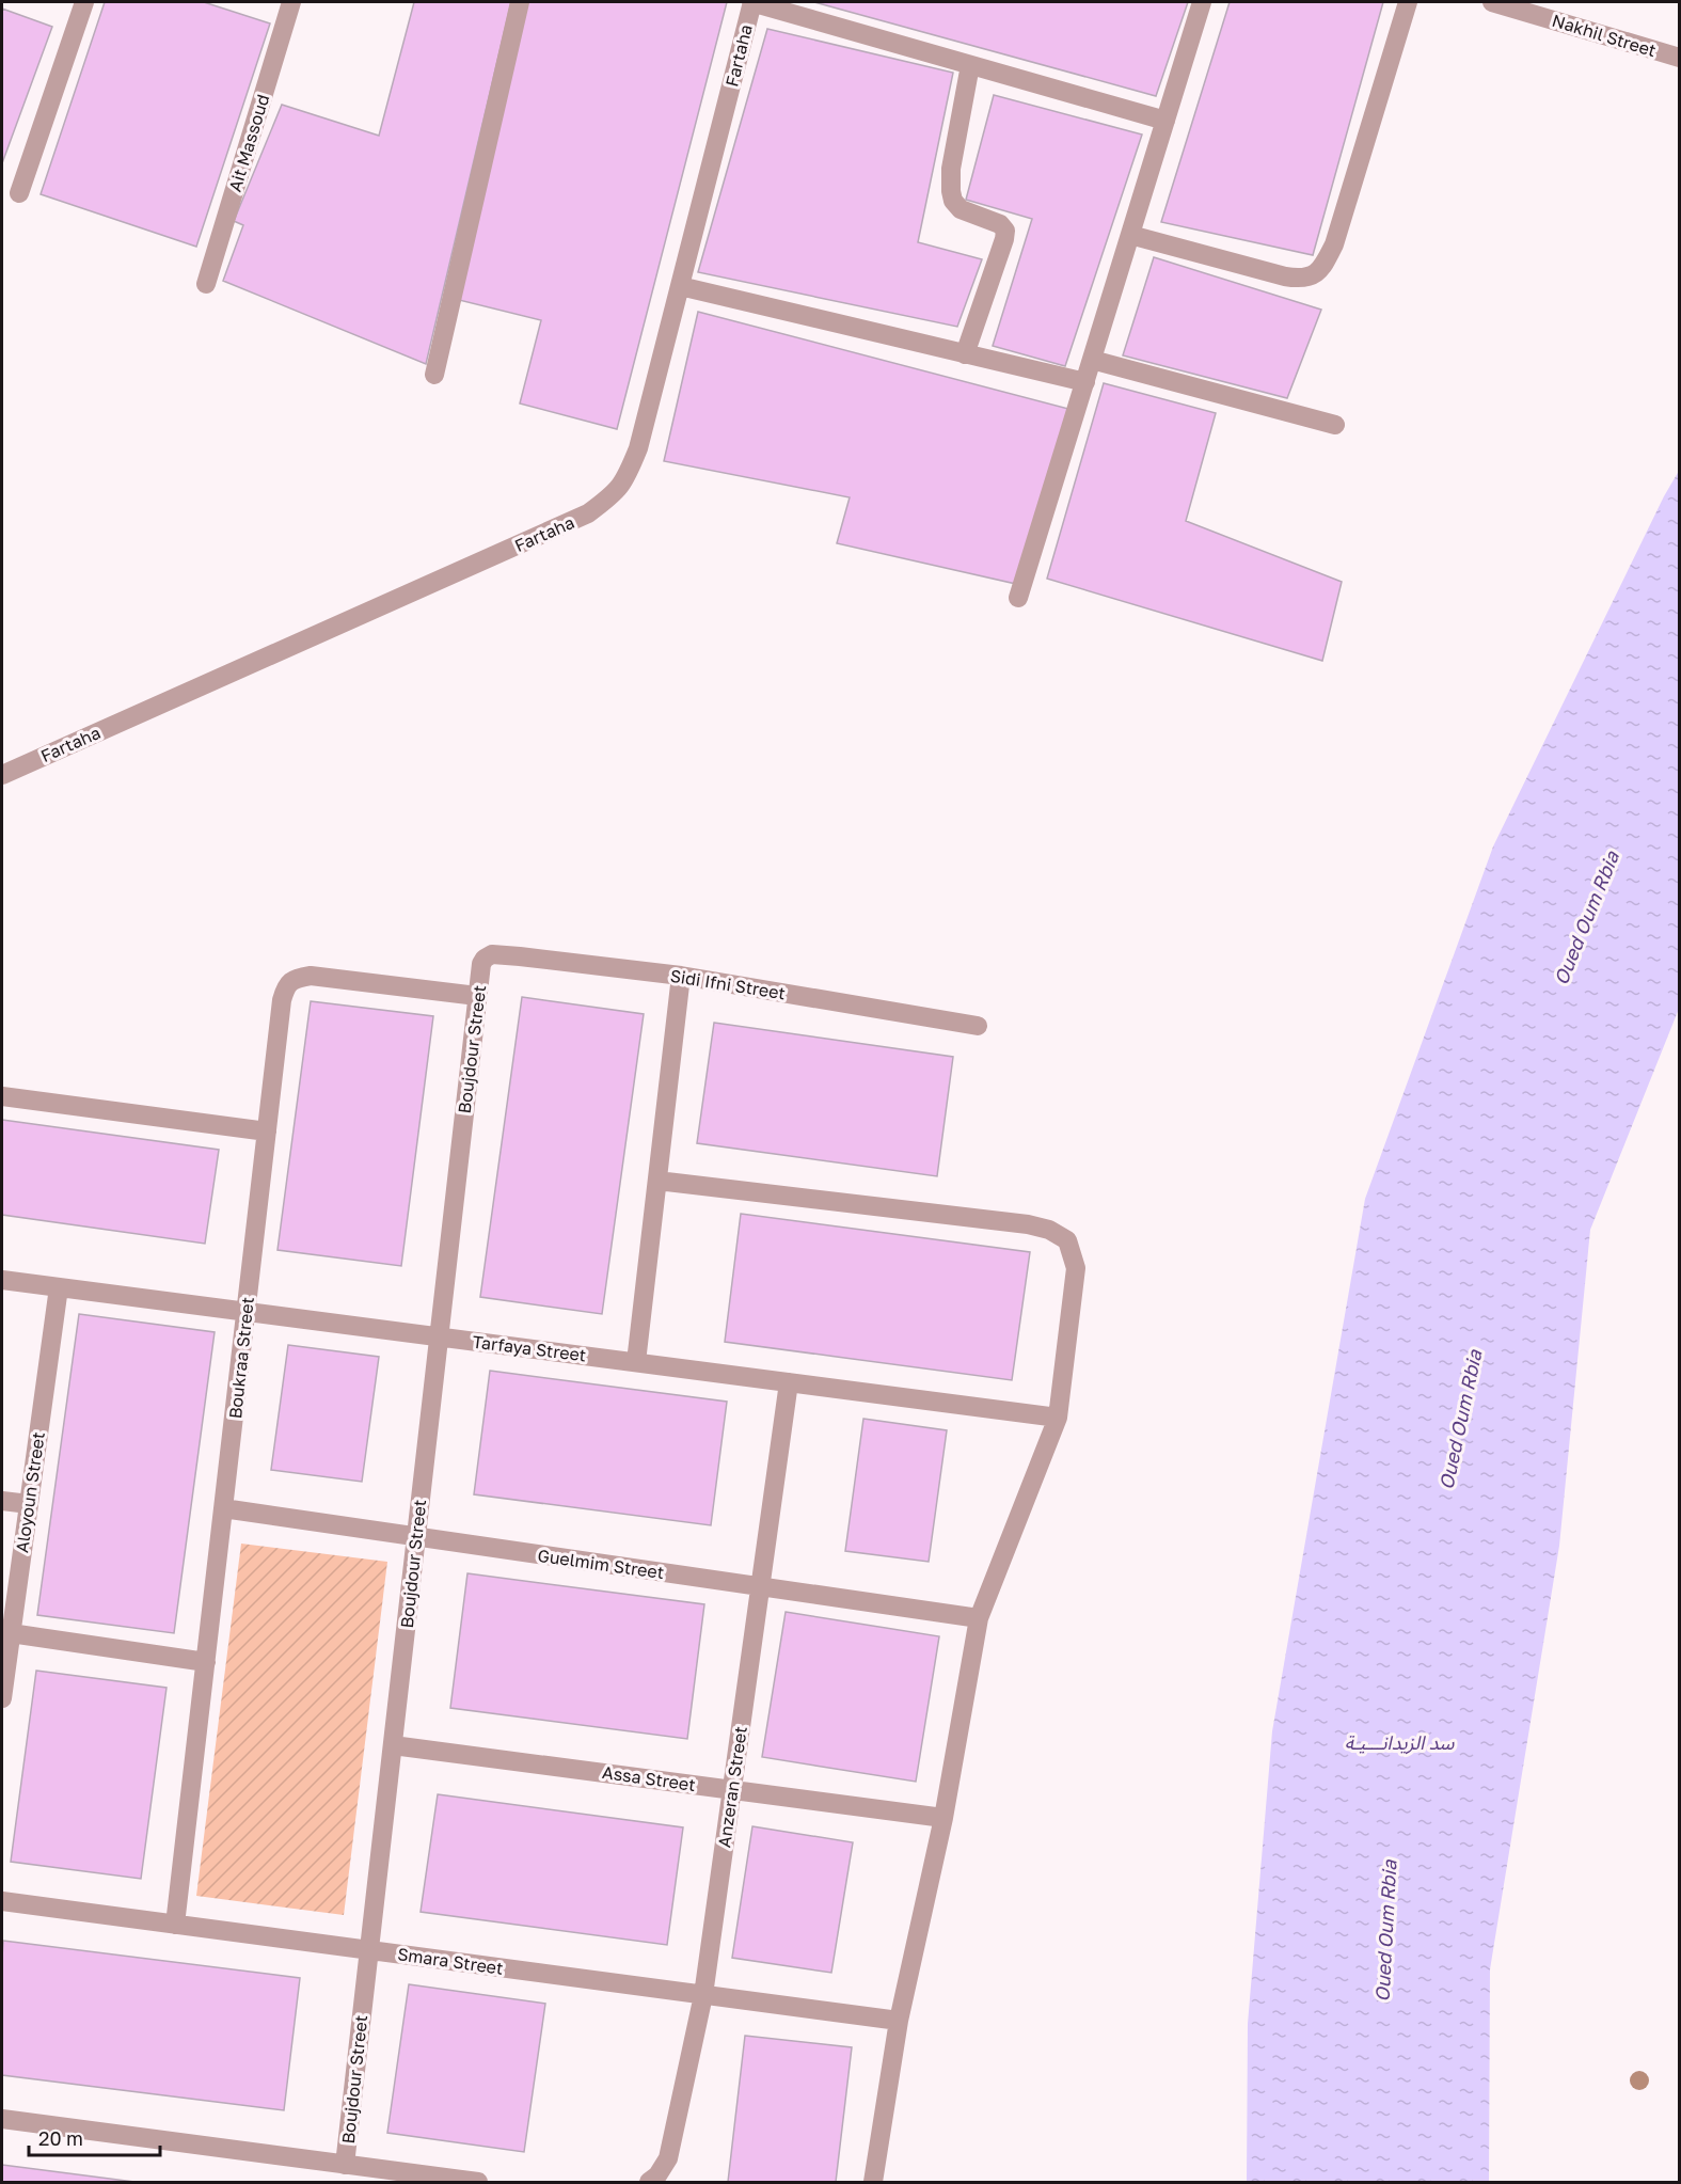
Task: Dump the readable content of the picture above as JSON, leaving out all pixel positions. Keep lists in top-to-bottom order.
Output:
{
  "streets": {
    "street": [
      "Nakhil Street",
      "Fartaha",
      "Ait Massoud",
      "Sidi Ifni Street",
      "Boujdour Street",
      "Tarfaya Street",
      "Boukraa Street",
      "Aloyoun Street",
      "Guelmim Street",
      "Assa Street",
      "Anzeran Street",
      "Smara Street"
    ]
  },
  "crossings": [
    ["Sidi Ifni Street", "Boujdour Street"],
    ["Boujdour Street", "Tarfaya Street"],
    ["Boujdour Street", "Boukraa Street"],
    ["Boujdour Street", "Guelmim Street"],
    ["Boujdour Street", "Assa Street"],
    ["Boujdour Street", "Smara Street"],
    ["Tarfaya Street", "Boukraa Street"],
    ["Tarfaya Street", "Aloyoun Street"],
    ["Tarfaya Street", "Anzeran Street"],
    ["Boukraa Street", "Guelmim Street"],
    ["Boukraa Street", "Smara Street"],
    ["Guelmim Street", "Anzeran Street"],
    ["Assa Street", "Anzeran Street"],
    ["Anzeran Street", "Smara Street"]
  ],
  "water": ["Oued Oum Rbia", "سد الزيدانـــيـة"],
  "scale_bar": "20 m"
}
